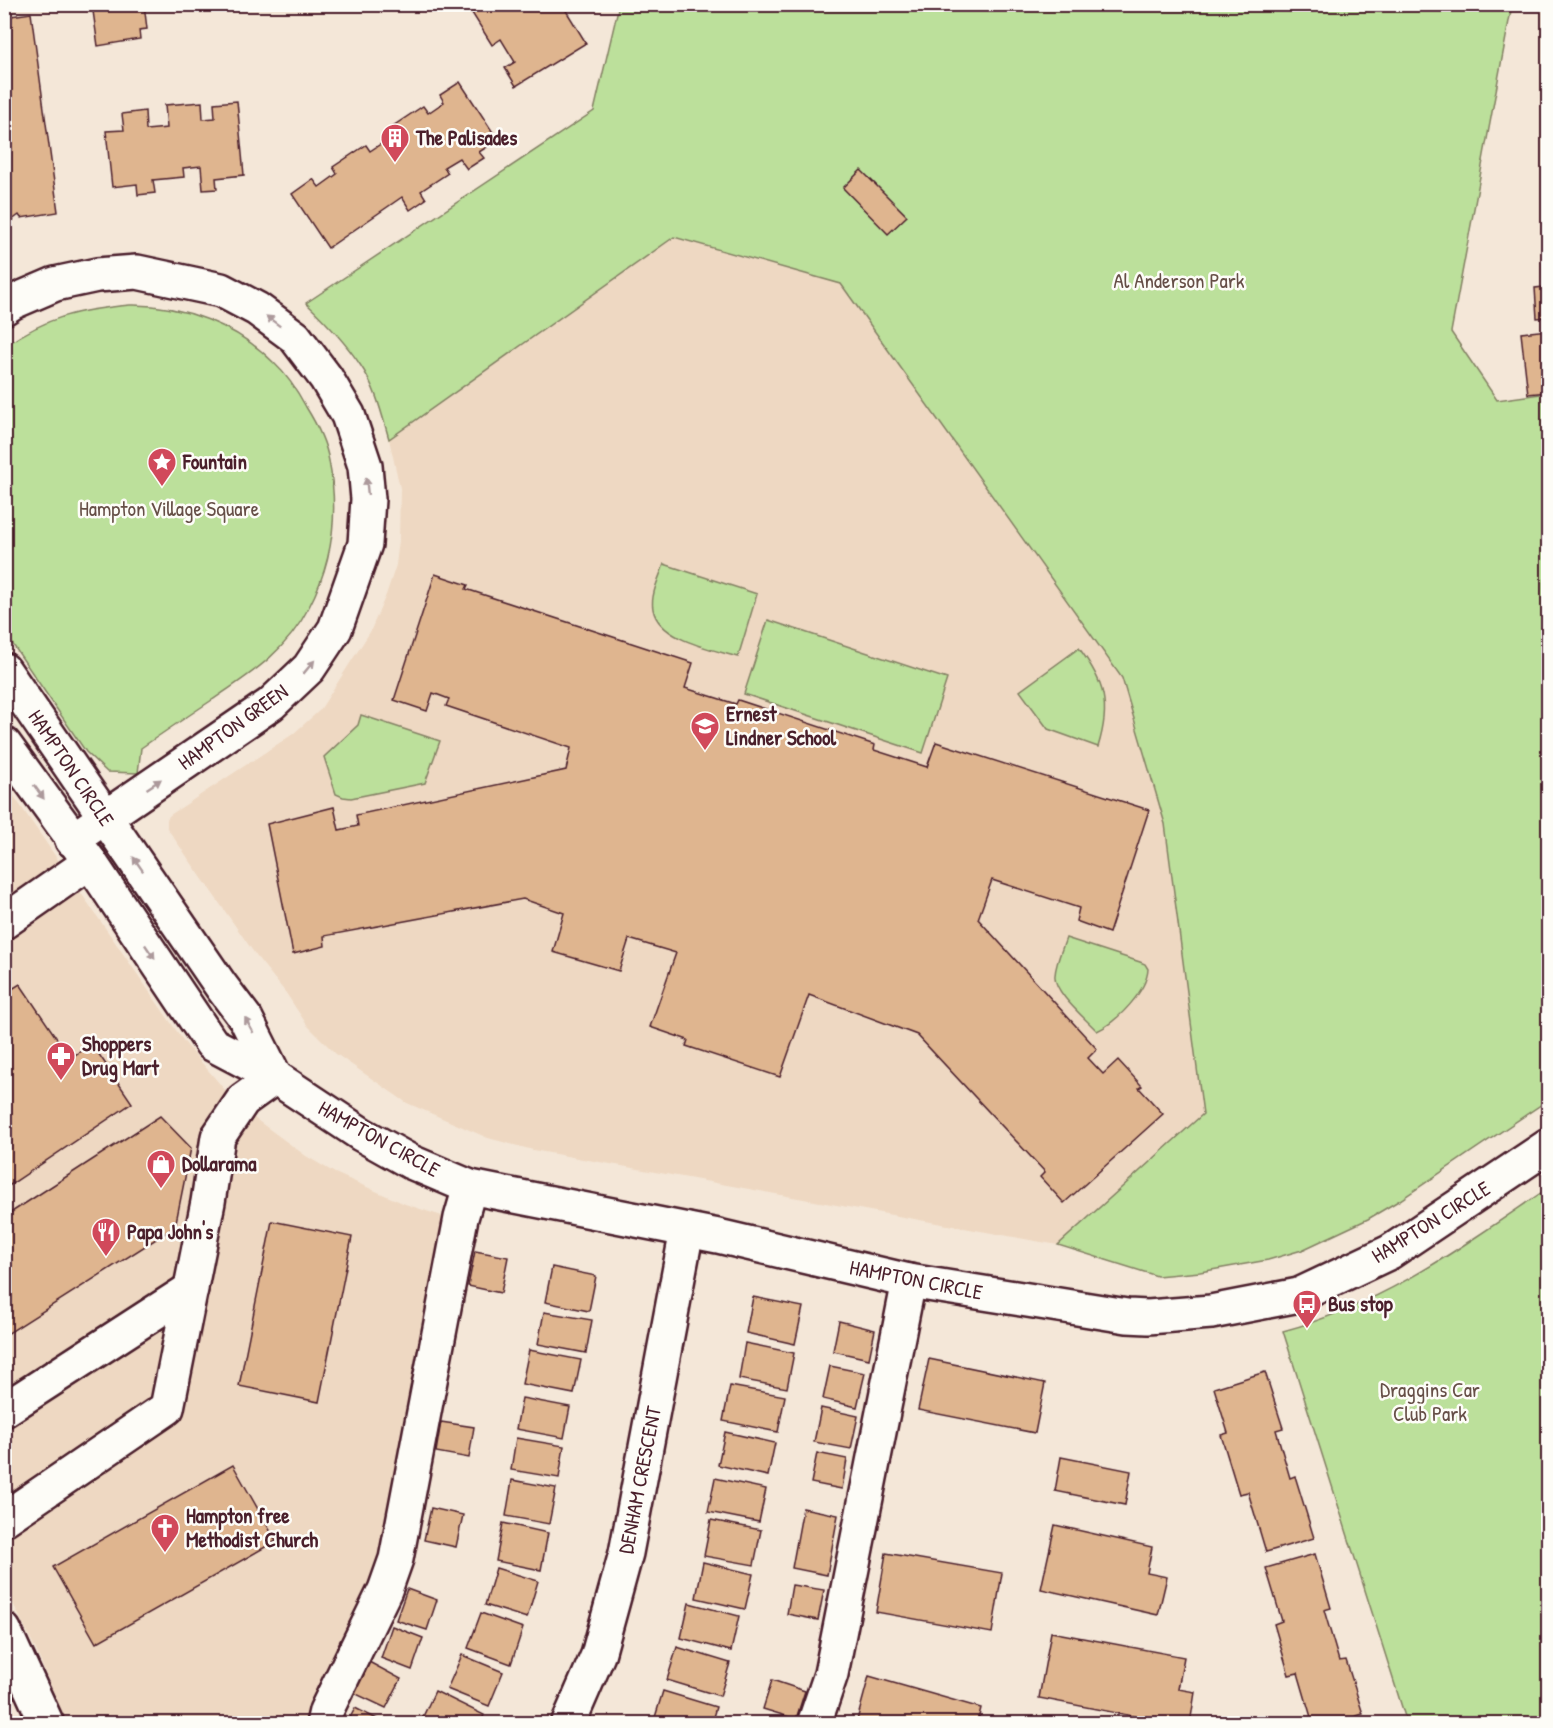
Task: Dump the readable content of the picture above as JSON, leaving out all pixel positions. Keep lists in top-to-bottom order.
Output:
{
  "streets": {
    "street": ["HAMPTON GREEN", "HAMPTON CIRCLE", "DENHAM CRESCENT"]
  },
  "crossings": [
    ["HAMPTON GREEN", "HAMPTON CIRCLE"],
    ["HAMPTON CIRCLE", "DENHAM CRESCENT"]
  ],
  "parks": ["Al Anderson Park", "Hampton Village Square", "Draggins Car Club Park"],
  "places": {
    "building": ["The Palisades"],
    "place": ["Fountain"],
    "school or university": ["Ernest Lindner School"],
    "pharmacy": ["Shoppers Drug Mart"],
    "shop": ["Dollarama"],
    "restaurant": ["Papa John's"],
    "bus stop": ["Bus stop"],
    "church": ["Hampton free Methodist Church"]
  }
}
